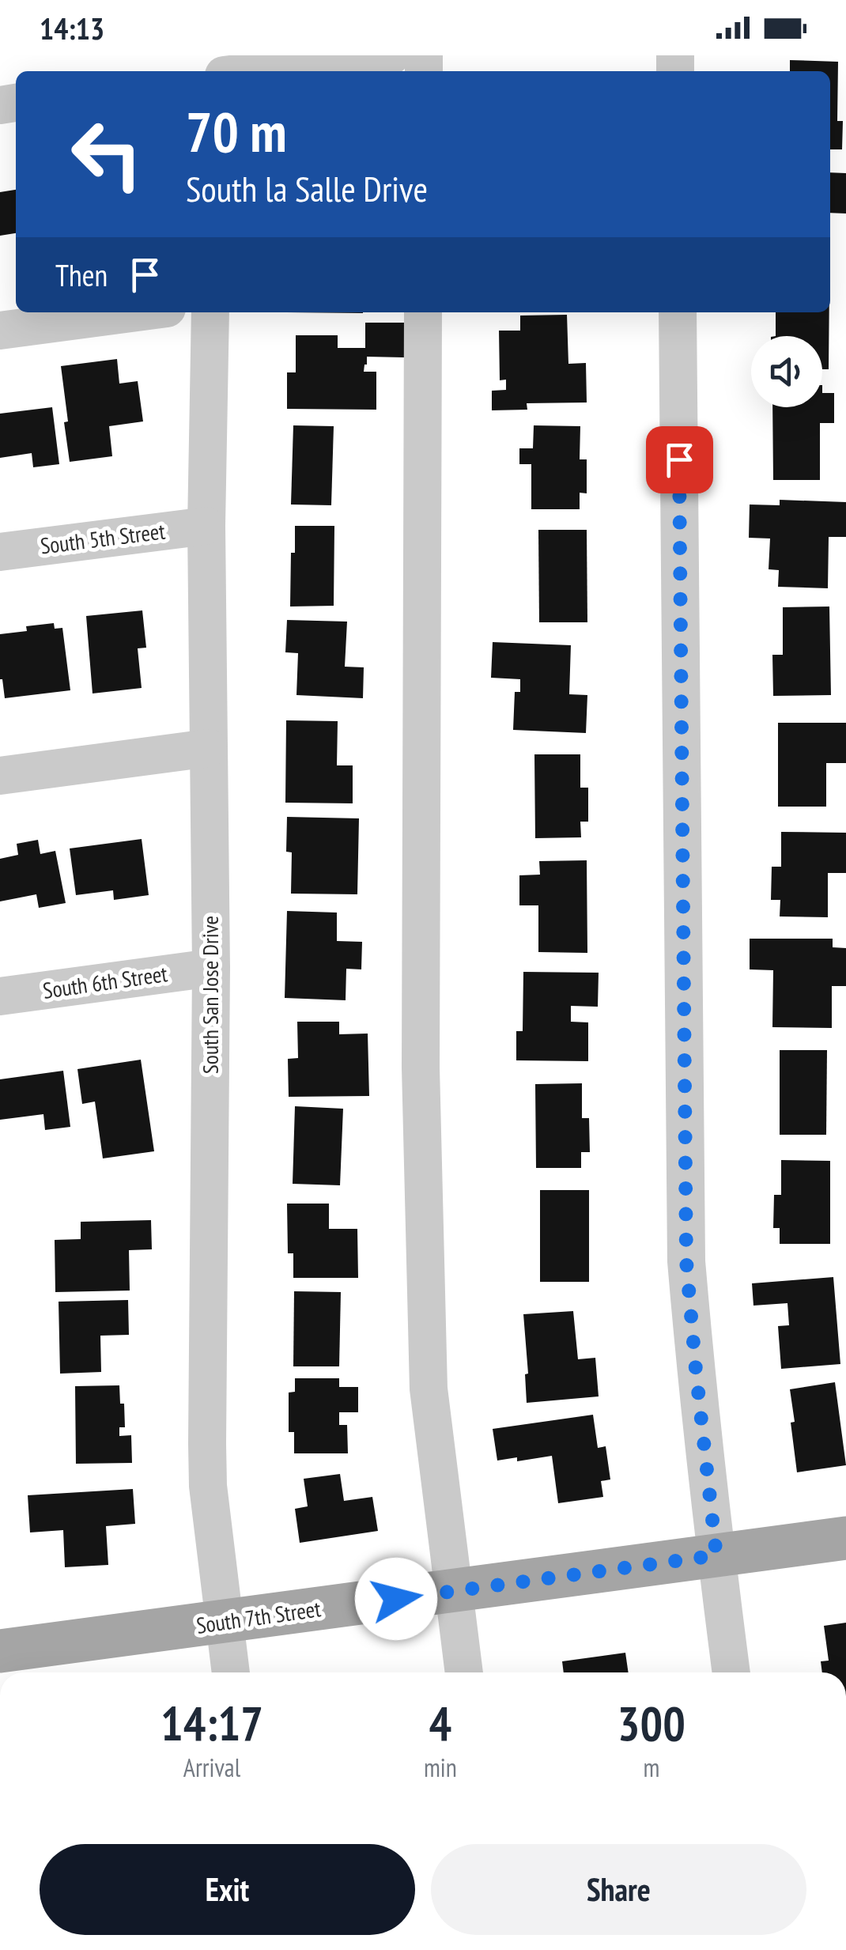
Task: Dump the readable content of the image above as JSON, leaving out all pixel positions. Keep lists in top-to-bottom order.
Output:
{
  "streets": {
    "main road": ["South 7th Street"],
    "street": ["South 5th Street", "South 6th Street", "South San Jose Drive"]
  },
  "crossings": [
    ["South 5th Street", "South San Jose Drive"],
    ["South 6th Street", "South San Jose Drive"],
    ["South San Jose Drive", "South 7th Street"]
  ],
  "page": {
    "status": "14:13",
    "turn": ["70 m", "South la Salle Drive"],
    "then": "Then",
    "eta": [
      "14:17",
      "Arrival",
      "4",
      "min",
      "300",
      "m"
    ],
    "buttons": ["Exit", "Share"]
  }
}
